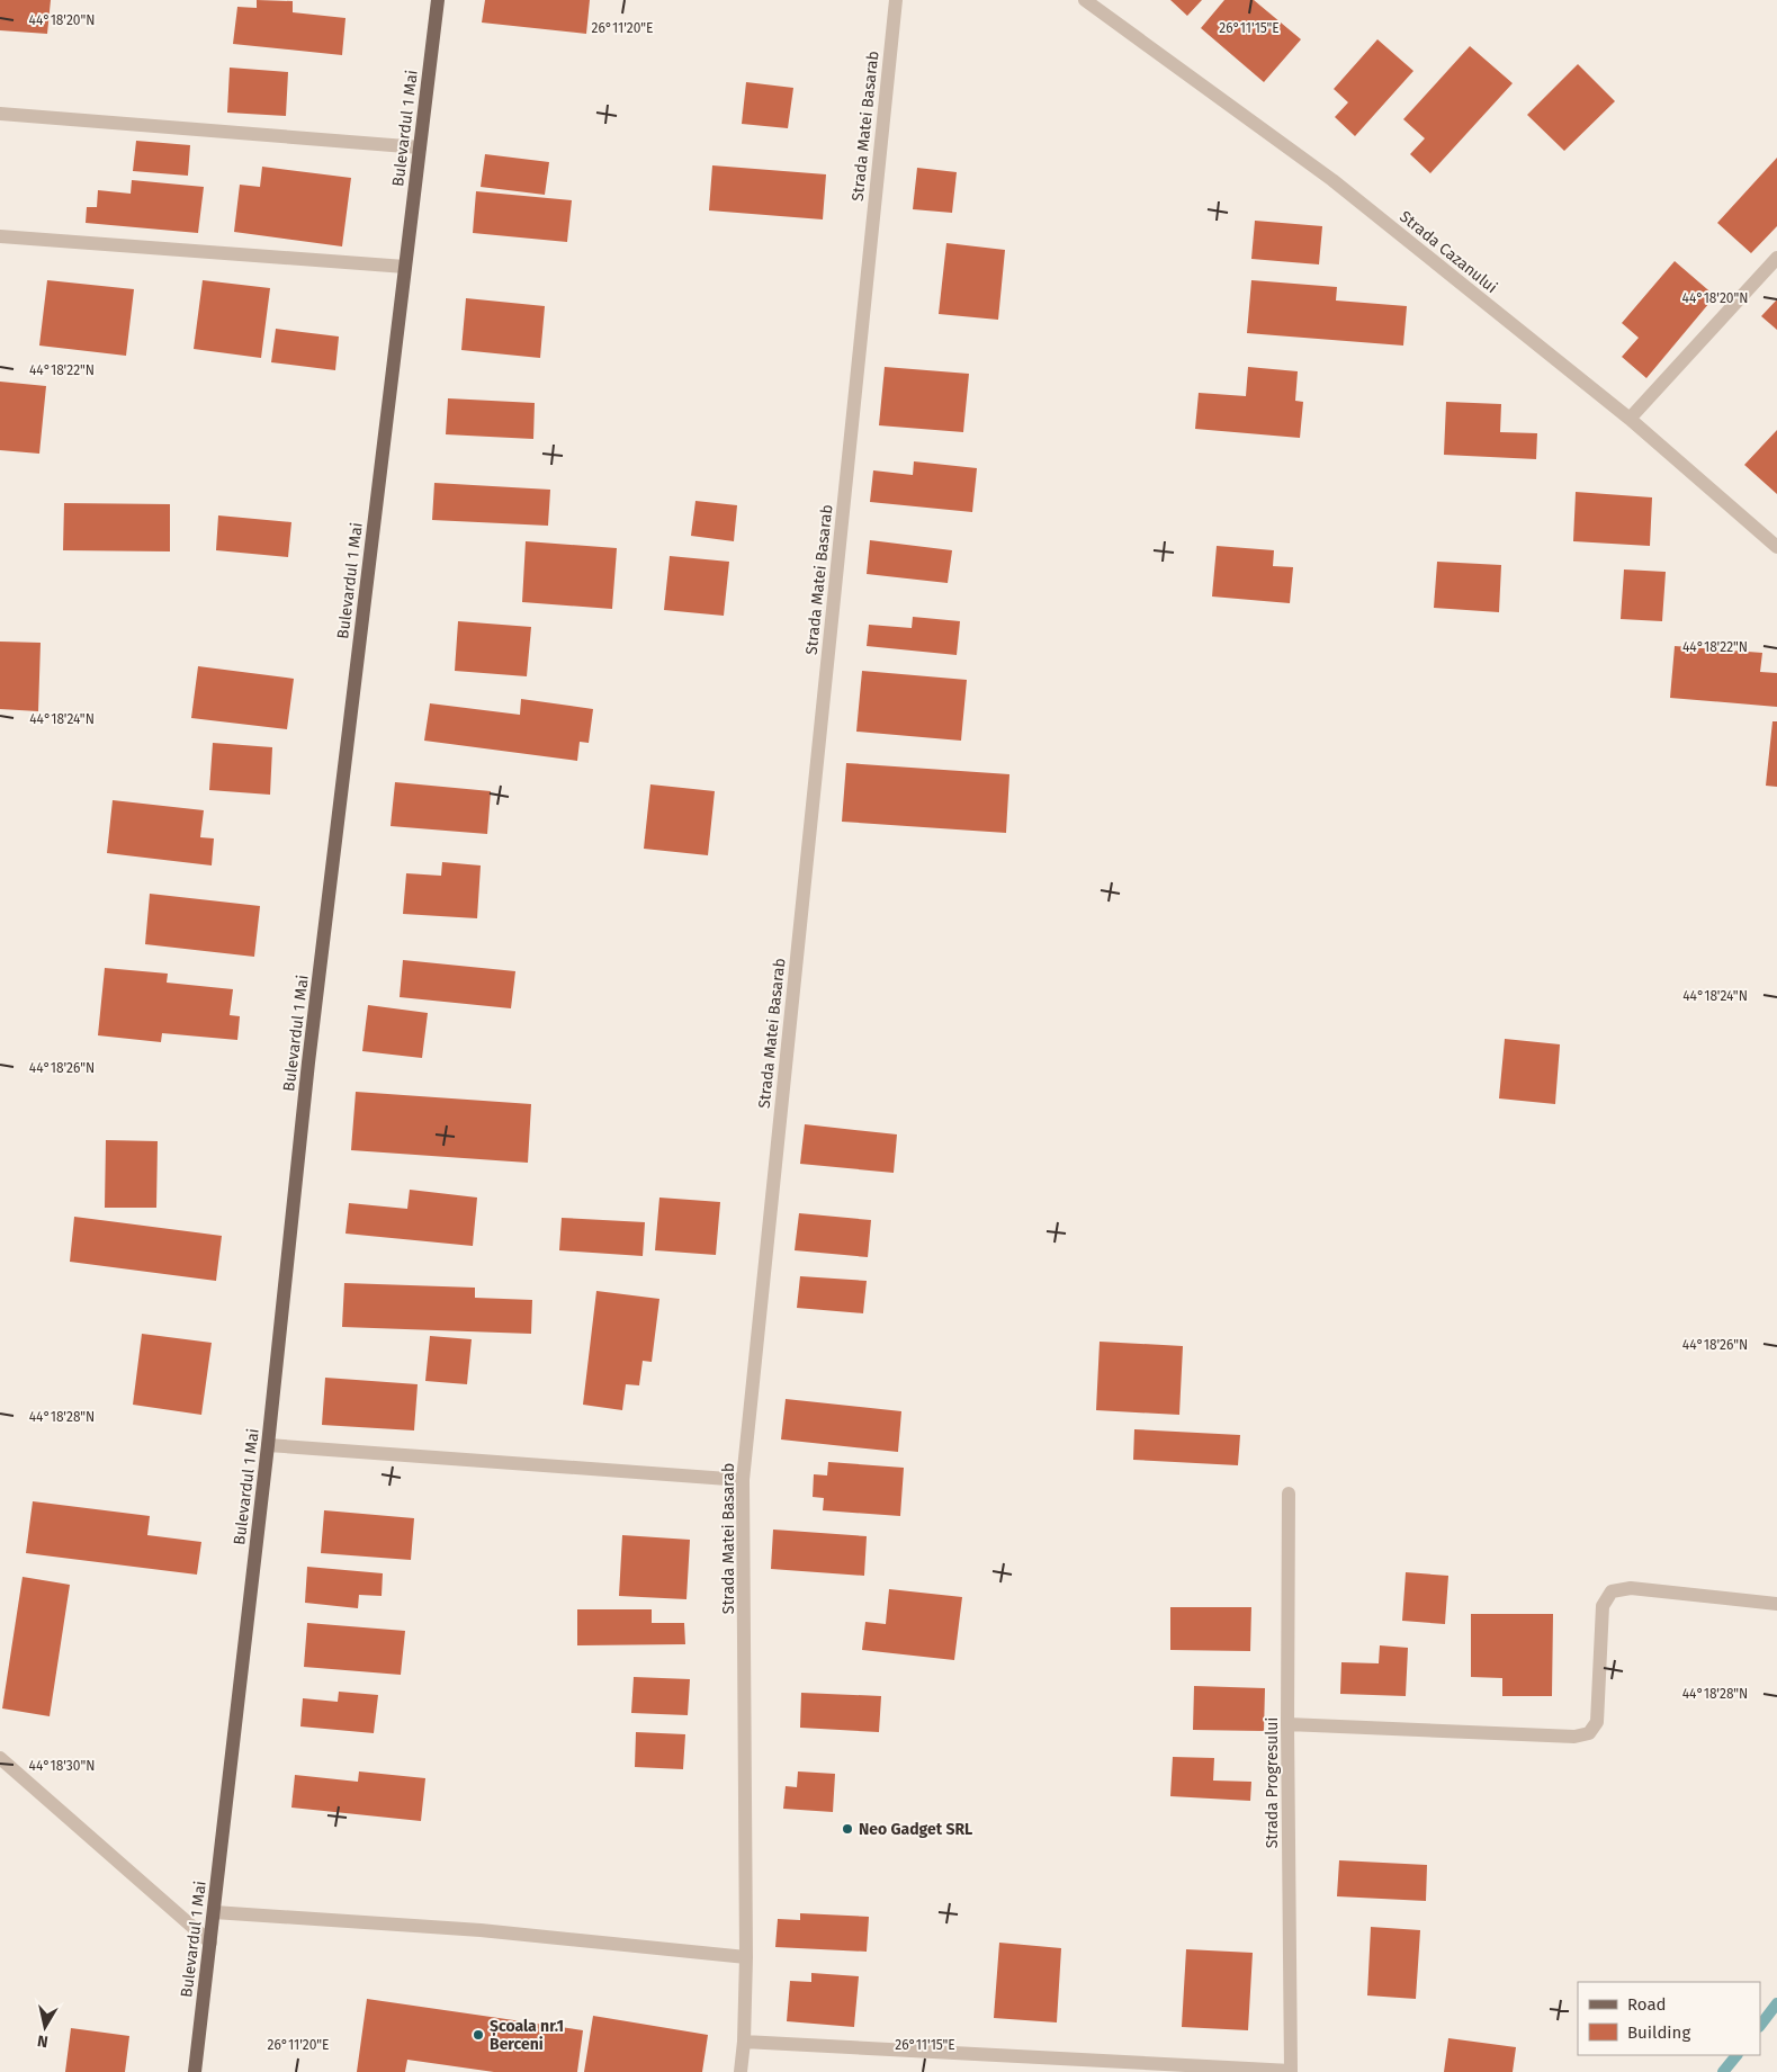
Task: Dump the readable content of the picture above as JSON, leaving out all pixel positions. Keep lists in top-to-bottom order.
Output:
{
  "streets": {
    "main road": ["Bulevardul 1 Mai"],
    "street": ["Strada Matei Basarab", "Strada Cazanului", "Strada Progresului"]
  },
  "crossings": [
    ["Strada Matei Basarab", "Strada Progresului"]
  ],
  "places": ["Neo Gadget SRL", "Școala nr.1 Berceni"],
  "legend": ["Road", "Building"],
  "north": "bottom",
  "coordinates": [
    "44°18'20\"N",
    "26°11'20\"E",
    "26°11'15\"E",
    "44°18'22\"N",
    "44°18'24\"N",
    "44°18'26\"N",
    "44°18'28\"N",
    "44°18'30\"N"
  ]
}
